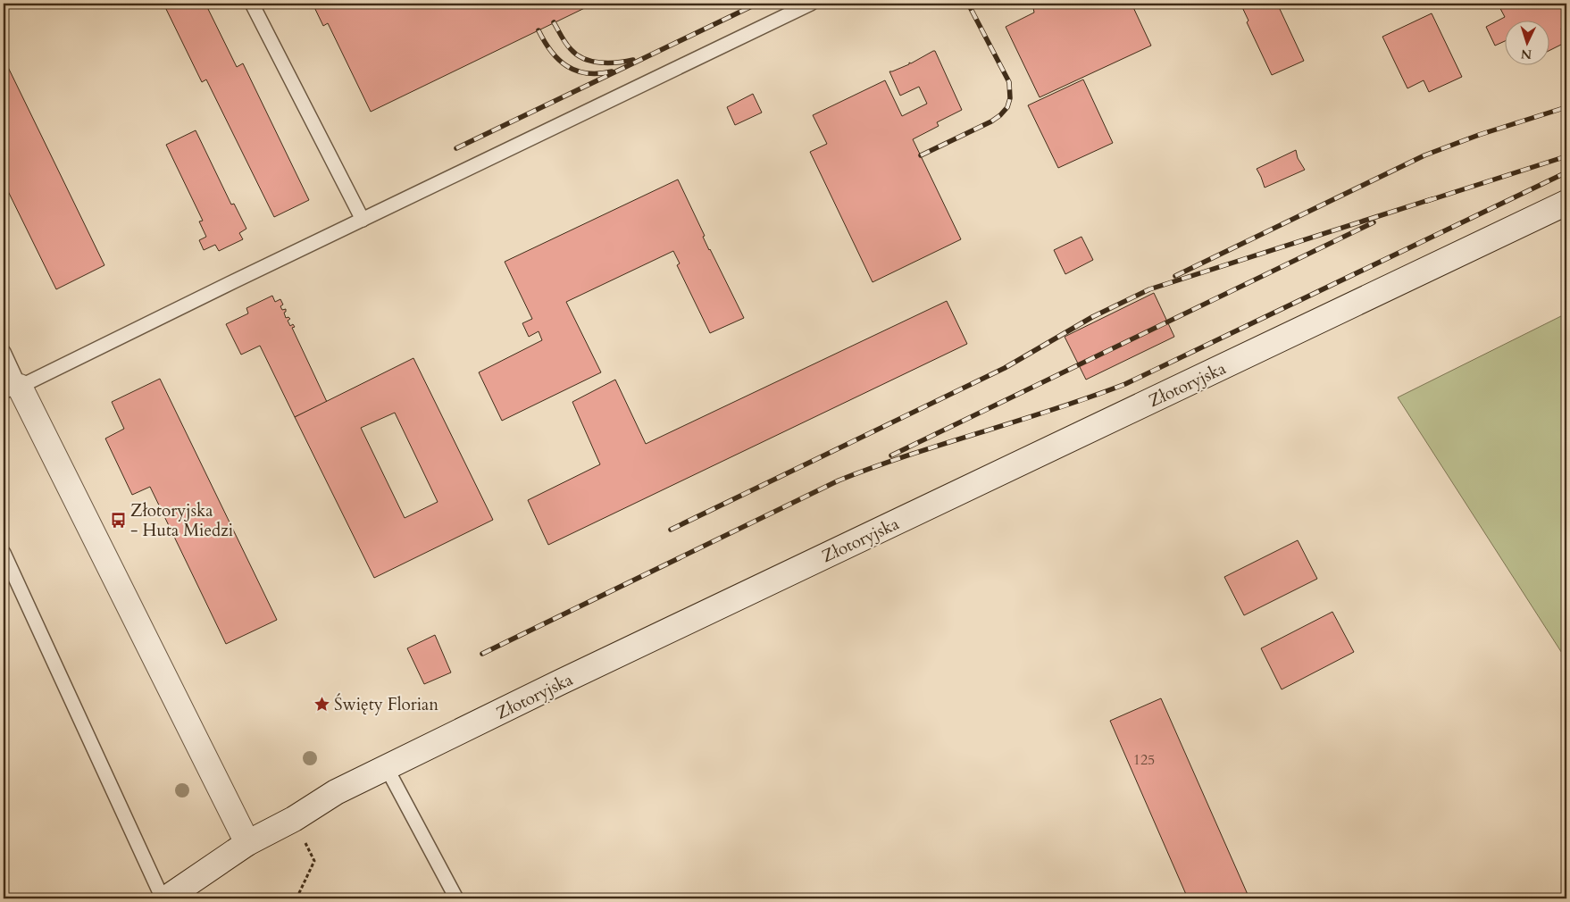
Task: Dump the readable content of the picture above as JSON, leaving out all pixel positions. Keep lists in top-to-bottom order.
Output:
{
  "streets": {
    "main road": ["Złotoryjska"]
  },
  "places": {
    "bus stop": ["Złotoryjska - Huta Miedzi"],
    "place": ["Święty Florian"]
  },
  "house_numbers": ["125"],
  "north": "bottom"
}
